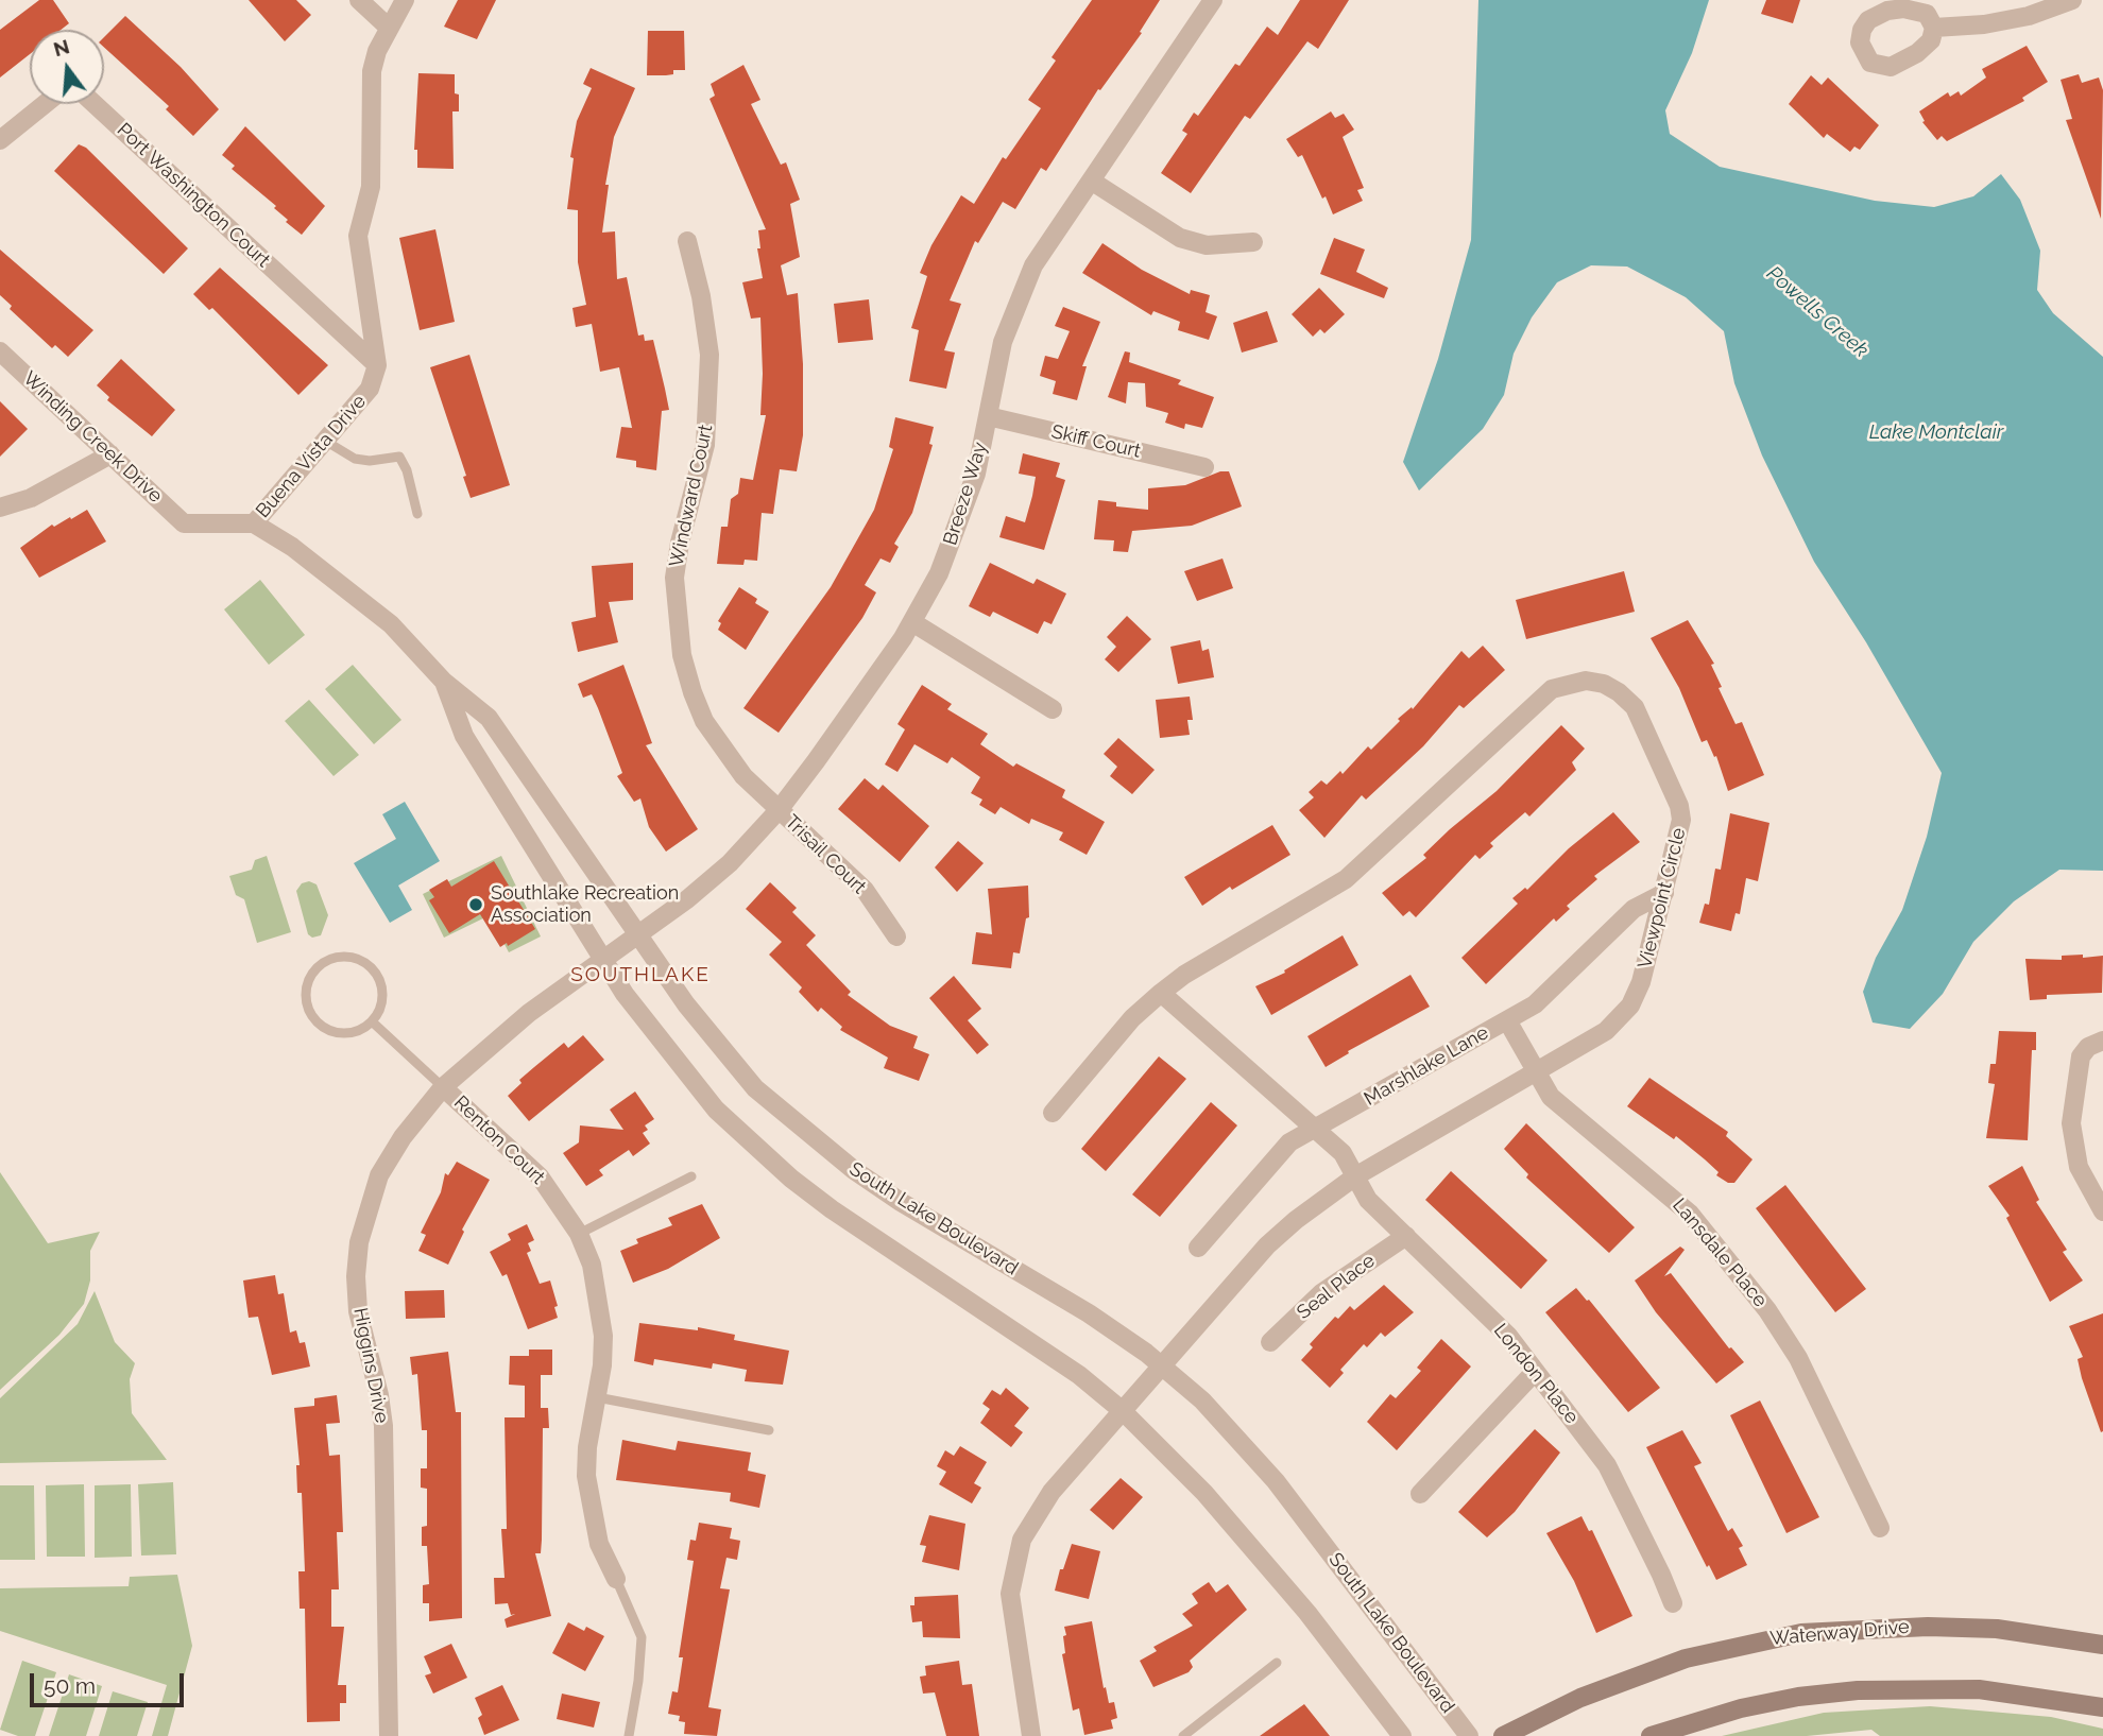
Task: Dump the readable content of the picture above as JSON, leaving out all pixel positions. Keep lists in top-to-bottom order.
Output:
{
  "streets": {
    "street": [
      "Port Washington Court",
      "Winding Creek Drive",
      "Skiff Court",
      "Buena Vista Drive",
      "Breeze Way",
      "Windward Court",
      "Trisail Court",
      "Viewpoint Circle",
      "Marshlake Lane",
      "Renton Court",
      "South Lake Boulevard",
      "Lansdale Place",
      "Seal Place",
      "Higgins Drive",
      "London Place",
      "Waterway Drive"
    ]
  },
  "crossings": [
    ["Port Washington Court", "Buena Vista Drive"],
    ["Winding Creek Drive", "Buena Vista Drive"],
    ["Skiff Court", "Breeze Way"],
    ["Breeze Way", "Windward Court"],
    ["Breeze Way", "Trisail Court"],
    ["Breeze Way", "South Lake Boulevard"],
    ["Breeze Way", "Higgins Drive"],
    ["Windward Court", "Trisail Court"],
    ["Viewpoint Circle", "Marshlake Lane"],
    ["Viewpoint Circle", "South Lake Boulevard"],
    ["Viewpoint Circle", "Lansdale Place"],
    ["Viewpoint Circle", "London Place"],
    ["Marshlake Lane", "Lansdale Place"],
    ["Renton Court", "Higgins Drive"],
    ["South Lake Boulevard", "Higgins Drive"],
    ["Seal Place", "London Place"]
  ],
  "districts": ["SOUTHLAKE"],
  "water": ["Powells Creek", "Lake Montclair"],
  "places": ["Southlake Recreation Association"],
  "scale_bar": "50 m",
  "north": "top"
}
